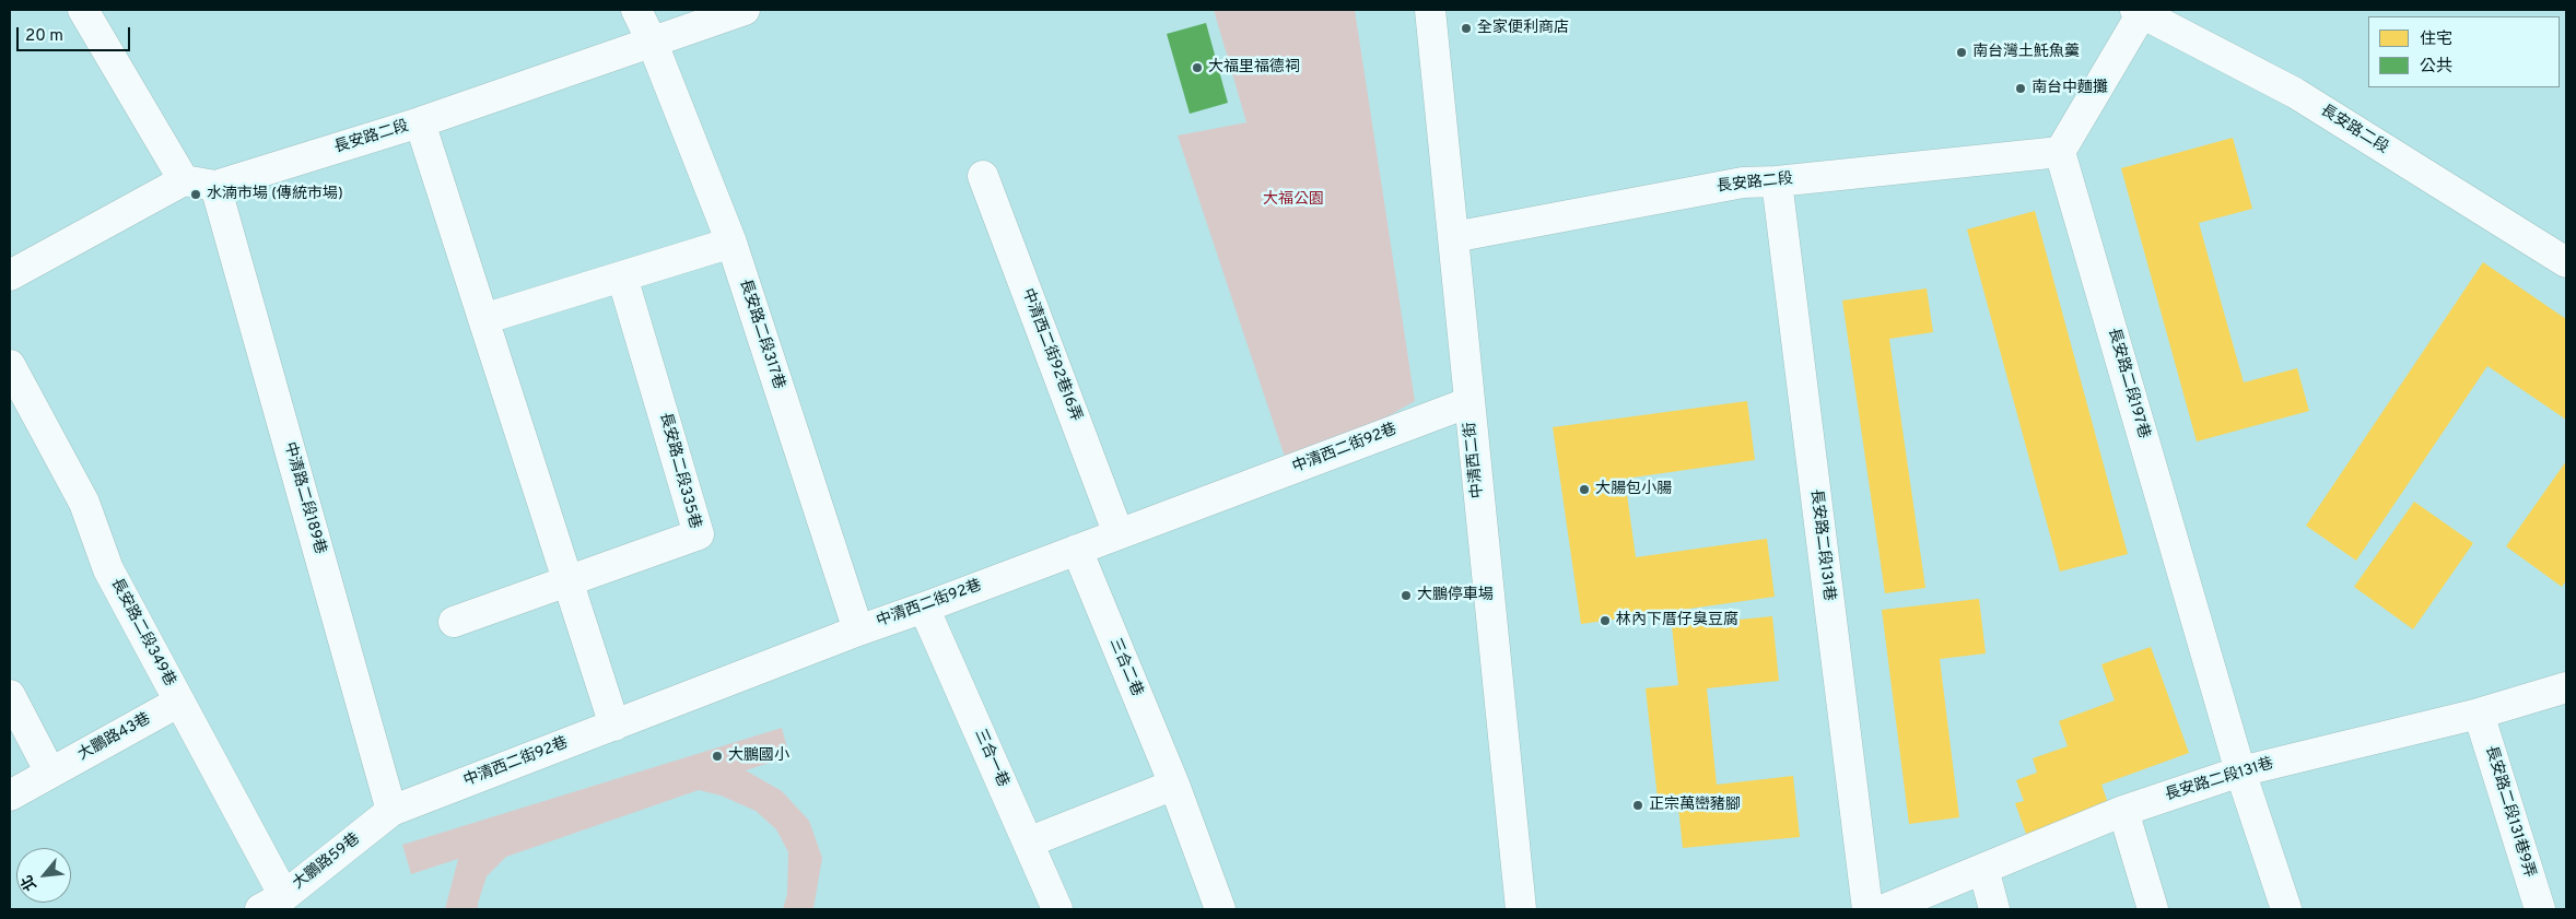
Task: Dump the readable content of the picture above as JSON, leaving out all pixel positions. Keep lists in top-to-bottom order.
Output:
{
  "streets": {
    "street": [
      "長安路二段",
      "長安路二段317巷",
      "中清西二街92巷16弄",
      "長安路二段197巷",
      "中清西二街92巷",
      "中清西二街",
      "長安路二段335巷",
      "中清路二段189巷",
      "長安路二段131巷",
      "長安路二段349巷",
      "三合二巷",
      "大鵬路43巷",
      "三合一巷",
      "長安路二段131巷9弄",
      "大鵬路59巷"
    ]
  },
  "crossings": [
    ["長安路二段", "長安路二段317巷"],
    ["長安路二段", "長安路二段197巷"],
    ["長安路二段", "中清西二街"],
    ["長安路二段", "中清路二段189巷"],
    ["長安路二段", "長安路二段131巷"],
    ["長安路二段317巷", "中清西二街92巷"],
    ["中清西二街92巷16弄", "中清西二街92巷"],
    ["長安路二段197巷", "長安路二段131巷"],
    ["中清西二街92巷", "中清西二街"],
    ["中清西二街92巷", "中清路二段189巷"],
    ["中清西二街92巷", "三合二巷"],
    ["中清西二街92巷", "三合一巷"],
    ["中清西二街92巷", "大鵬路59巷"],
    ["中清路二段189巷", "大鵬路59巷"],
    ["長安路二段131巷", "長安路二段131巷9弄"],
    ["長安路二段349巷", "大鵬路43巷"],
    ["長安路二段349巷", "大鵬路59巷"]
  ],
  "parks": ["大福公園"],
  "places": [
    "全家便利商店",
    "南台灣土魠魚羹",
    "大福里福德祠",
    "南台中麵攤",
    "水湳市場 (傳統市場)",
    "大腸包小腸",
    "大鵬停車場",
    "林內下厝仔臭豆腐",
    "大鵬國小",
    "正宗萬巒豬腳"
  ],
  "legend": ["住宅", "公共"],
  "scale_bar": "20 m",
  "north": "bottom left"
}
